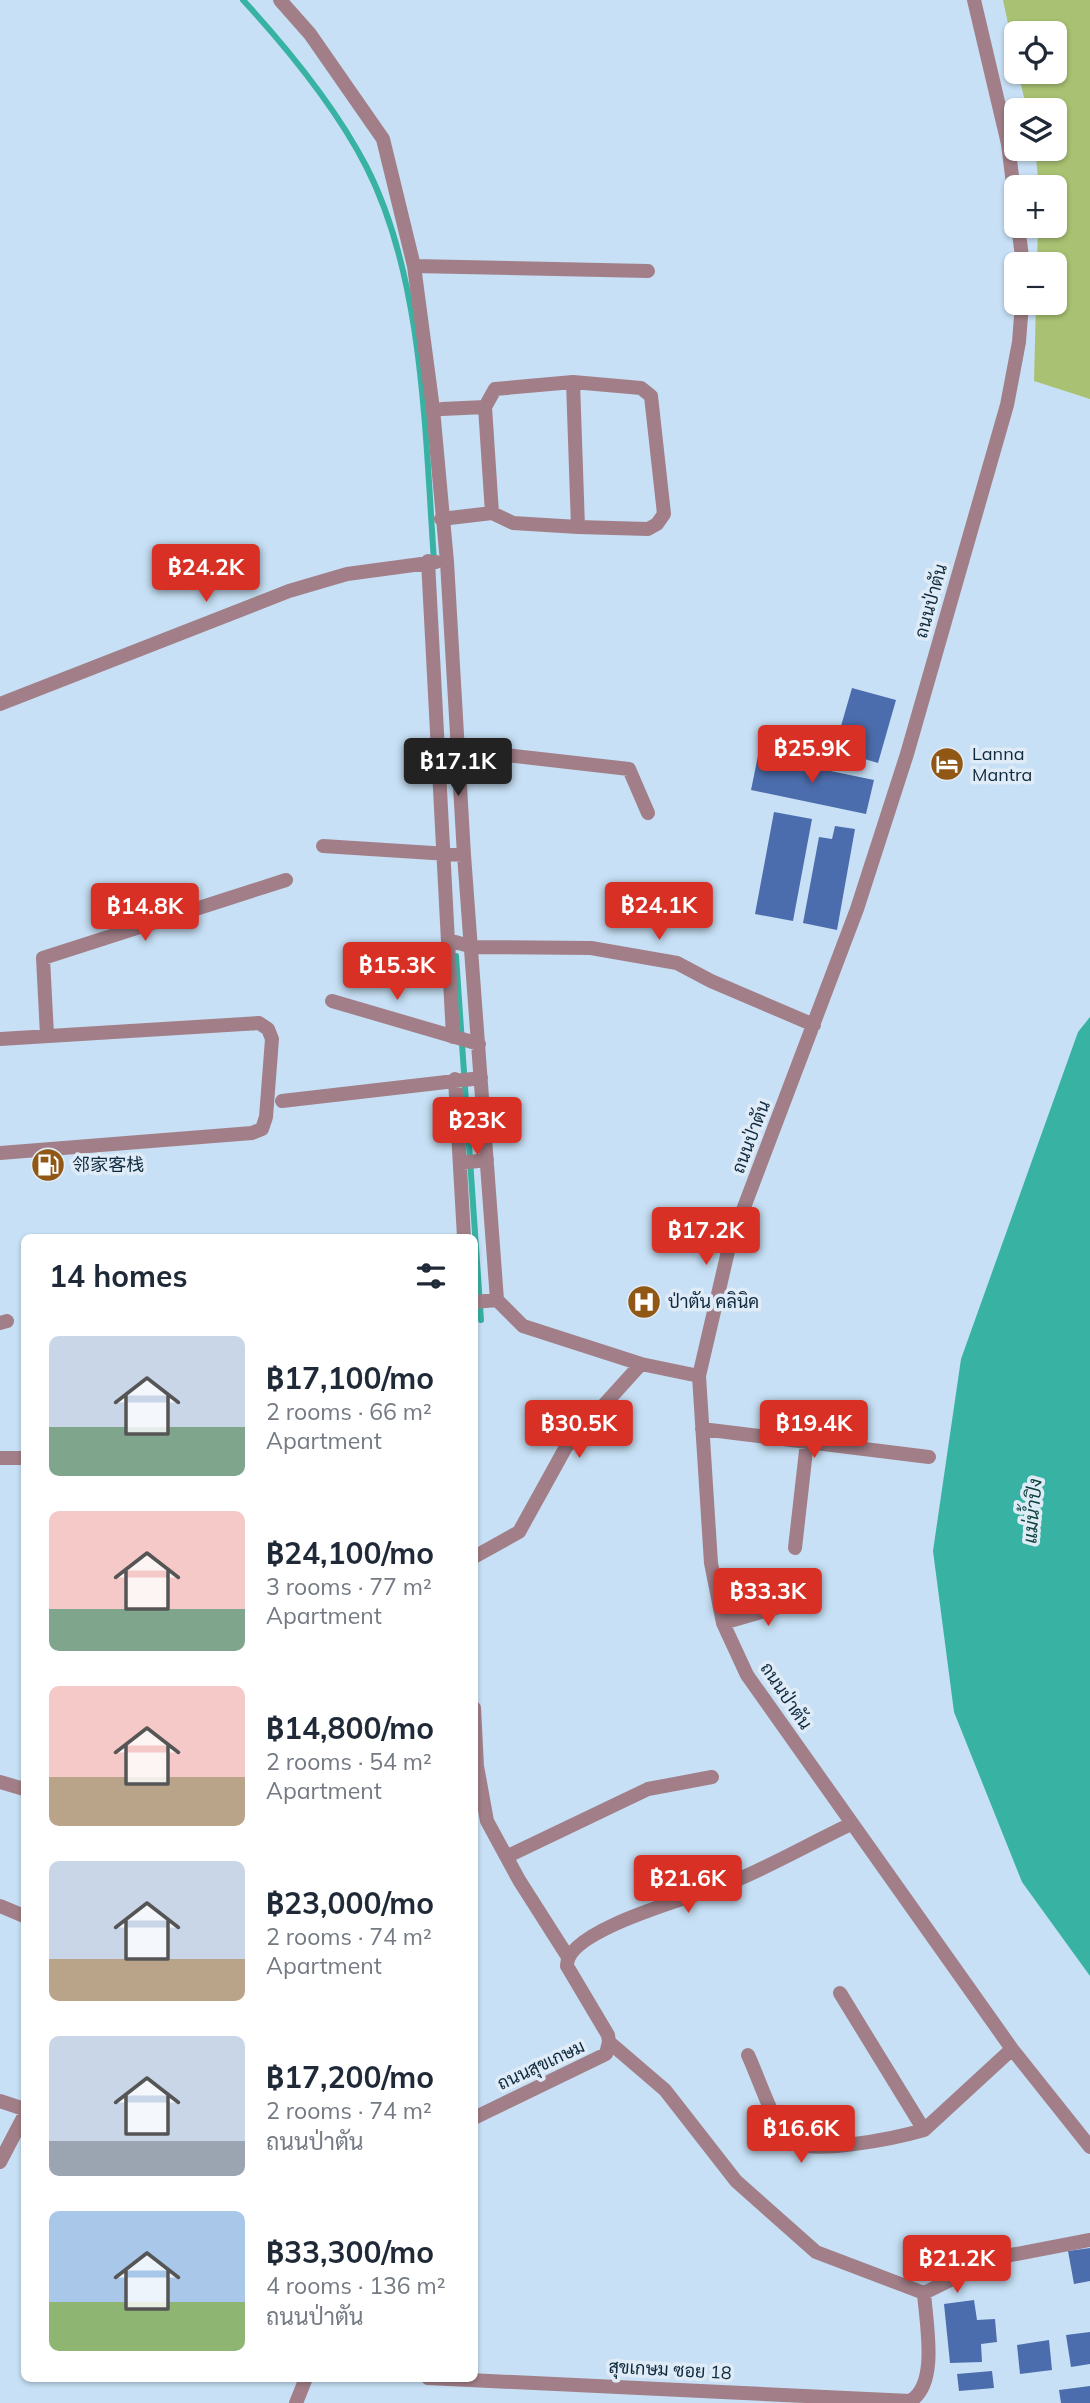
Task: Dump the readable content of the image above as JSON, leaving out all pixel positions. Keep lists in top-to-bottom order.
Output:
{
  "streets": {
    "street": ["ถนนป่าตัน", "ถนนสุขเกษม", "สุขเกษม ซอย 18"]
  },
  "water": ["แม่น้ำปิง"],
  "places": {
    "hotel": ["Lanna Mantra"],
    "fuel station": ["邻家客栈"],
    "hospital": ["ป่าตัน คลินิค"]
  },
  "page": {
    "map_buttons": ["+", "−"],
    "price": [
      "฿24.2K",
      "฿25.9K",
      "฿17.1K",
      "฿24.1K",
      "฿14.8K",
      "฿15.3K",
      "฿23K",
      "฿17.2K",
      "฿30.5K",
      "฿19.4K",
      "฿33.3K",
      "฿21.6K",
      "฿16.6K",
      "฿21.2K"
    ],
    "heading": "14 homes",
    "list": [
      {
        "name": "฿17,100/mo",
        "note": "2 rooms · 66 m² · Apartment"
      },
      {
        "name": "฿24,100/mo",
        "note": "3 rooms · 77 m² · Apartment"
      },
      {
        "name": "฿14,800/mo",
        "note": "2 rooms · 54 m² · Apartment"
      },
      {
        "name": "฿23,000/mo",
        "note": "2 rooms · 74 m² · Apartment"
      },
      {
        "name": "฿17,200/mo",
        "note": "2 rooms · 74 m² · ถนนป่าตัน"
      },
      {
        "name": "฿33,300/mo",
        "note": "4 rooms · 136 m² · ถนนป่าตัน"
      }
    ]
  }
}
